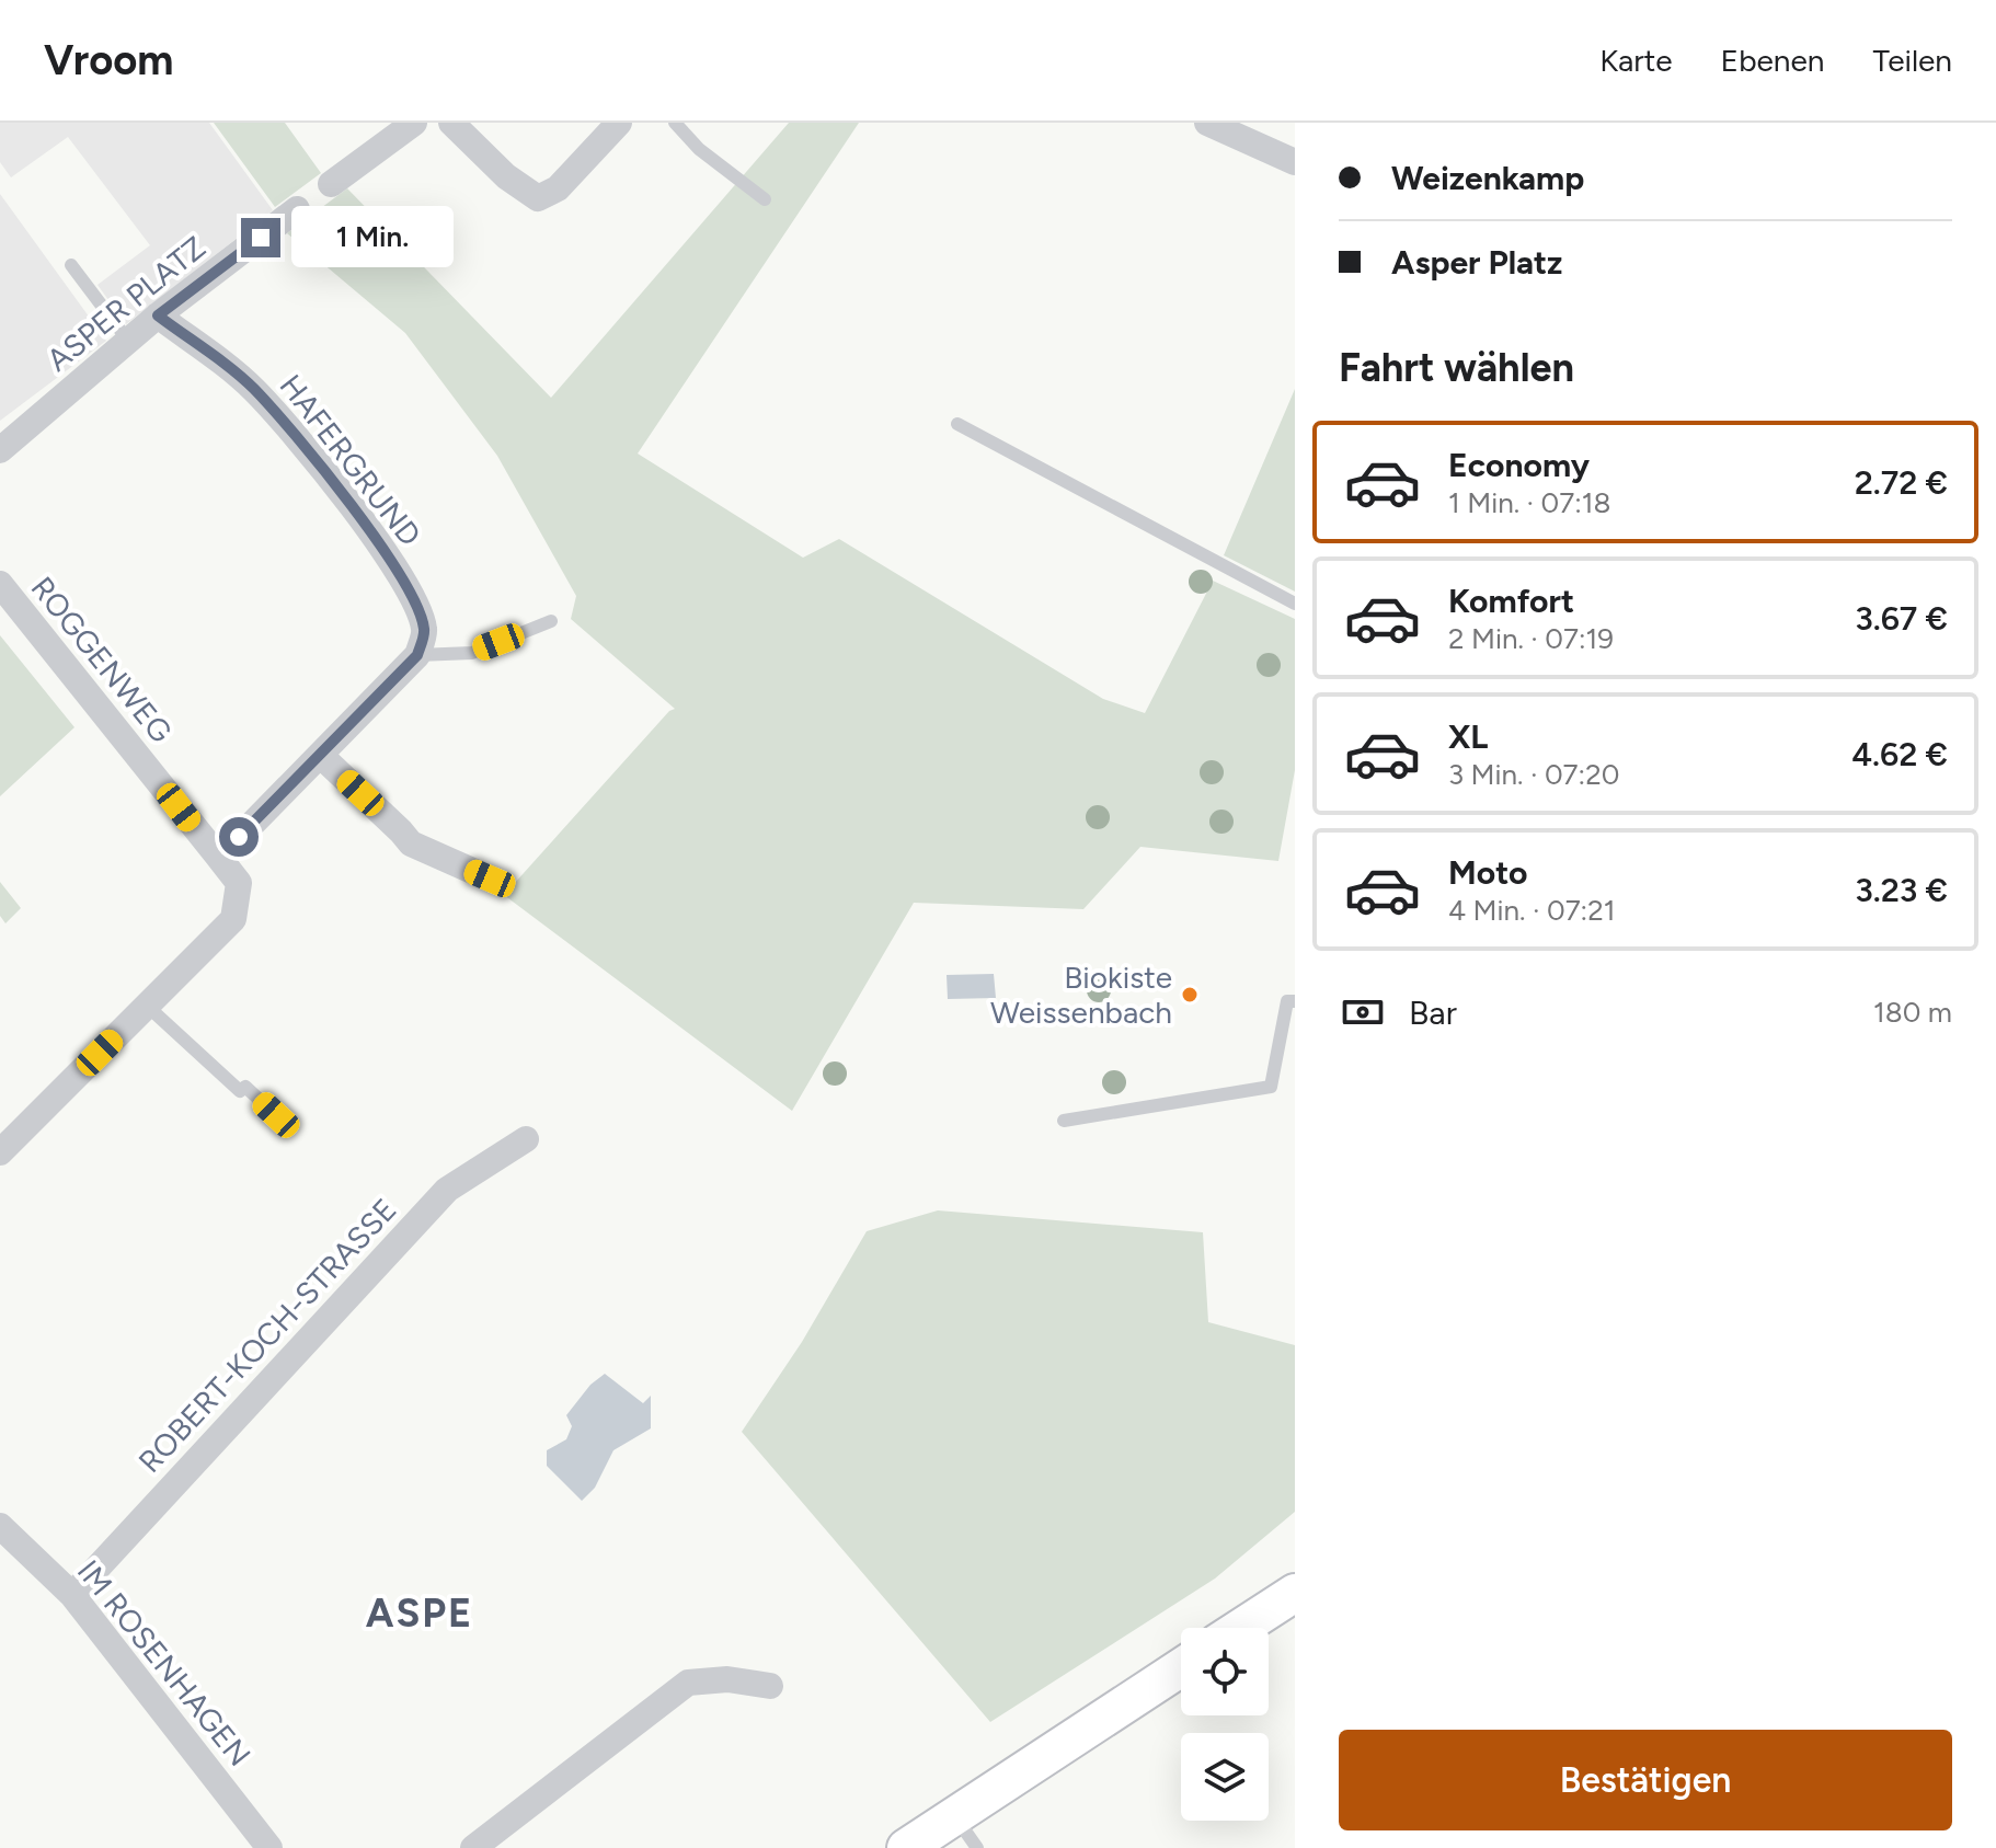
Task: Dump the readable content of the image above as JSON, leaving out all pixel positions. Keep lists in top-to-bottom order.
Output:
{
  "streets": {
    "street": [
      "ASPER PLATZ",
      "HAFERGRUND",
      "ROGGENWEG",
      "ROBERT-KOCH-STRASSE",
      "IM ROSENHAGEN"
    ]
  },
  "crossings": [
    ["ASPER PLATZ", "HAFERGRUND"],
    ["ROBERT-KOCH-STRASSE", "IM ROSENHAGEN"]
  ],
  "districts": ["ASPE"],
  "places": ["Biokiste Weissenbach"],
  "page": {
    "header": "Vroom",
    "nav": ["Karte", "Ebenen", "Teilen"],
    "banner": ["Weizenkamp", "Asper Platz"],
    "bubble": "1 Min.",
    "heading": "Fahrt wählen",
    "list": [
      {
        "name": "Economy",
        "note": "1 Min. · 07:18",
        "value": "2.72 €"
      },
      {
        "name": "Komfort",
        "note": "2 Min. · 07:19",
        "value": "3.67 €"
      },
      {
        "name": "XL",
        "note": "3 Min. · 07:20",
        "value": "4.62 €"
      },
      {
        "name": "Moto",
        "note": "4 Min. · 07:21",
        "value": "3.23 €"
      }
    ],
    "pay": ["Bar", "180 m"],
    "buttons": "Bestätigen"
  }
}
